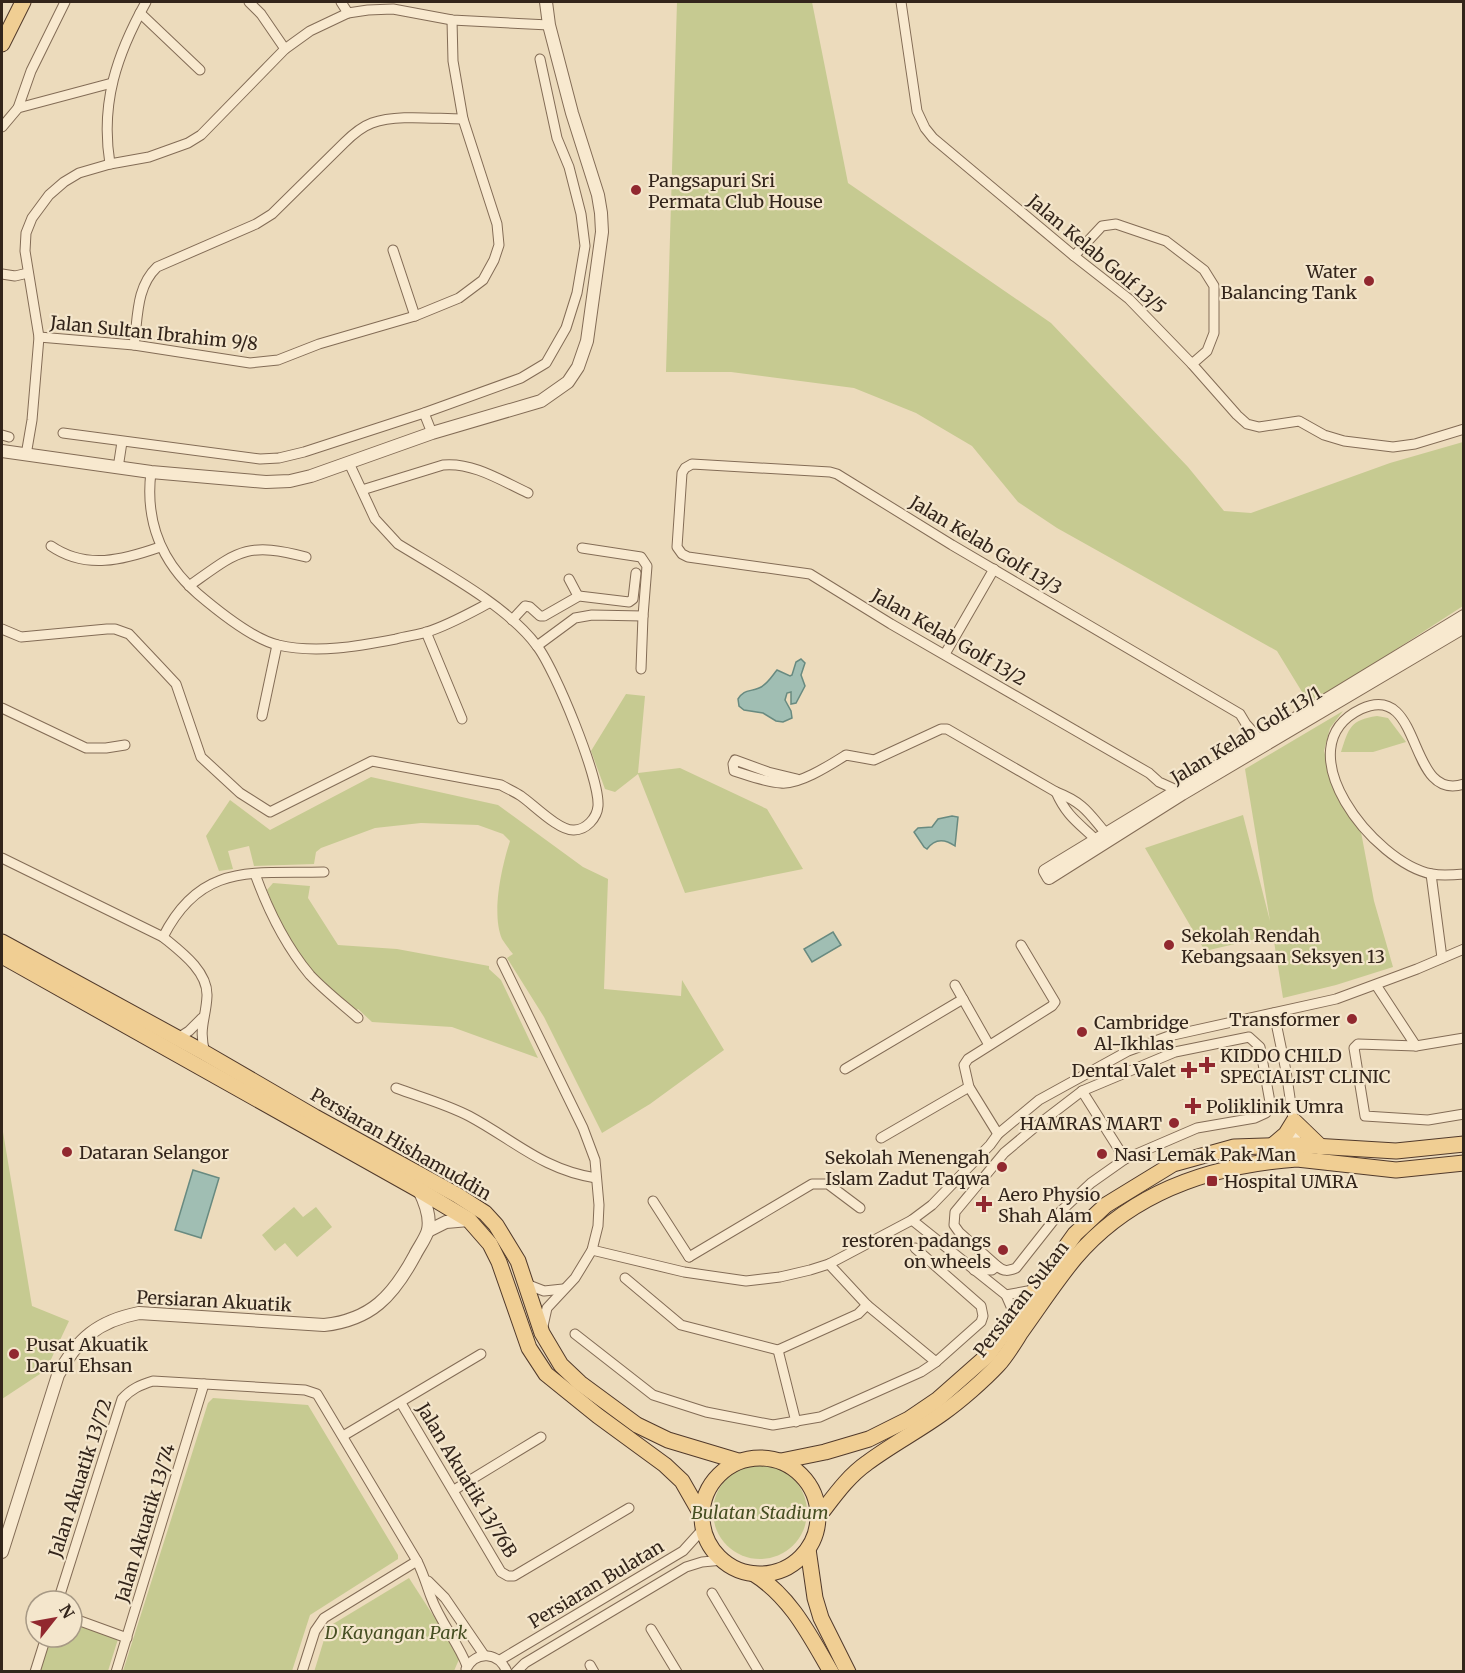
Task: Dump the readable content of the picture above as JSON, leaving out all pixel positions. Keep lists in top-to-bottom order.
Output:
{
  "streets": {
    "main road": ["Persiaran Hishamuddin", "Persiaran Sukan"],
    "street": [
      "Jalan Kelab Golf 13/5",
      "Jalan Sultan Ibrahim 9/8",
      "Jalan Kelab Golf 13/3",
      "Jalan Kelab Golf 13/2",
      "Jalan Kelab Golf 13/1",
      "Persiaran Akuatik",
      "Jalan Akuatik 13/72",
      "Jalan Akuatik 13/76B",
      "Jalan Akuatik 13/74",
      "Persiaran Bulatan"
    ]
  },
  "crossings": [
    ["Jalan Kelab Golf 13/3", "Jalan Kelab Golf 13/2"],
    ["Jalan Kelab Golf 13/3", "Jalan Kelab Golf 13/1"],
    ["Jalan Kelab Golf 13/2", "Jalan Kelab Golf 13/1"],
    ["Persiaran Hishamuddin", "Persiaran Sukan"],
    ["Persiaran Hishamuddin", "Persiaran Bulatan"],
    ["Persiaran Sukan", "Persiaran Bulatan"],
    ["Jalan Akuatik 13/72", "Jalan Akuatik 13/74"]
  ],
  "parks": ["Bulatan Stadium", "D Kayangan Park"],
  "places": {
    "other": [
      "Pangsapuri Sri Permata Club House",
      "Water Balancing Tank",
      "Sekolah Rendah Kebangsaan Seksyen 13",
      "Transformer",
      "Cambridge Al-Ikhlas",
      "HAMRAS MART",
      "Dataran Selangor",
      "Nasi Lemak Pak Man",
      "Sekolah Menengah Islam Zadut Taqwa",
      "restoren padangs on wheels",
      "Pusat Akuatik Darul Ehsan"
    ],
    "health": [
      "KIDDO CHILD SPECIALIST CLINIC",
      "Dental Valet",
      "Poliklinik Umra",
      "Aero Physio Shah Alam"
    ],
    "transit": ["Hospital UMRA"]
  },
  "north": "top right"
}
